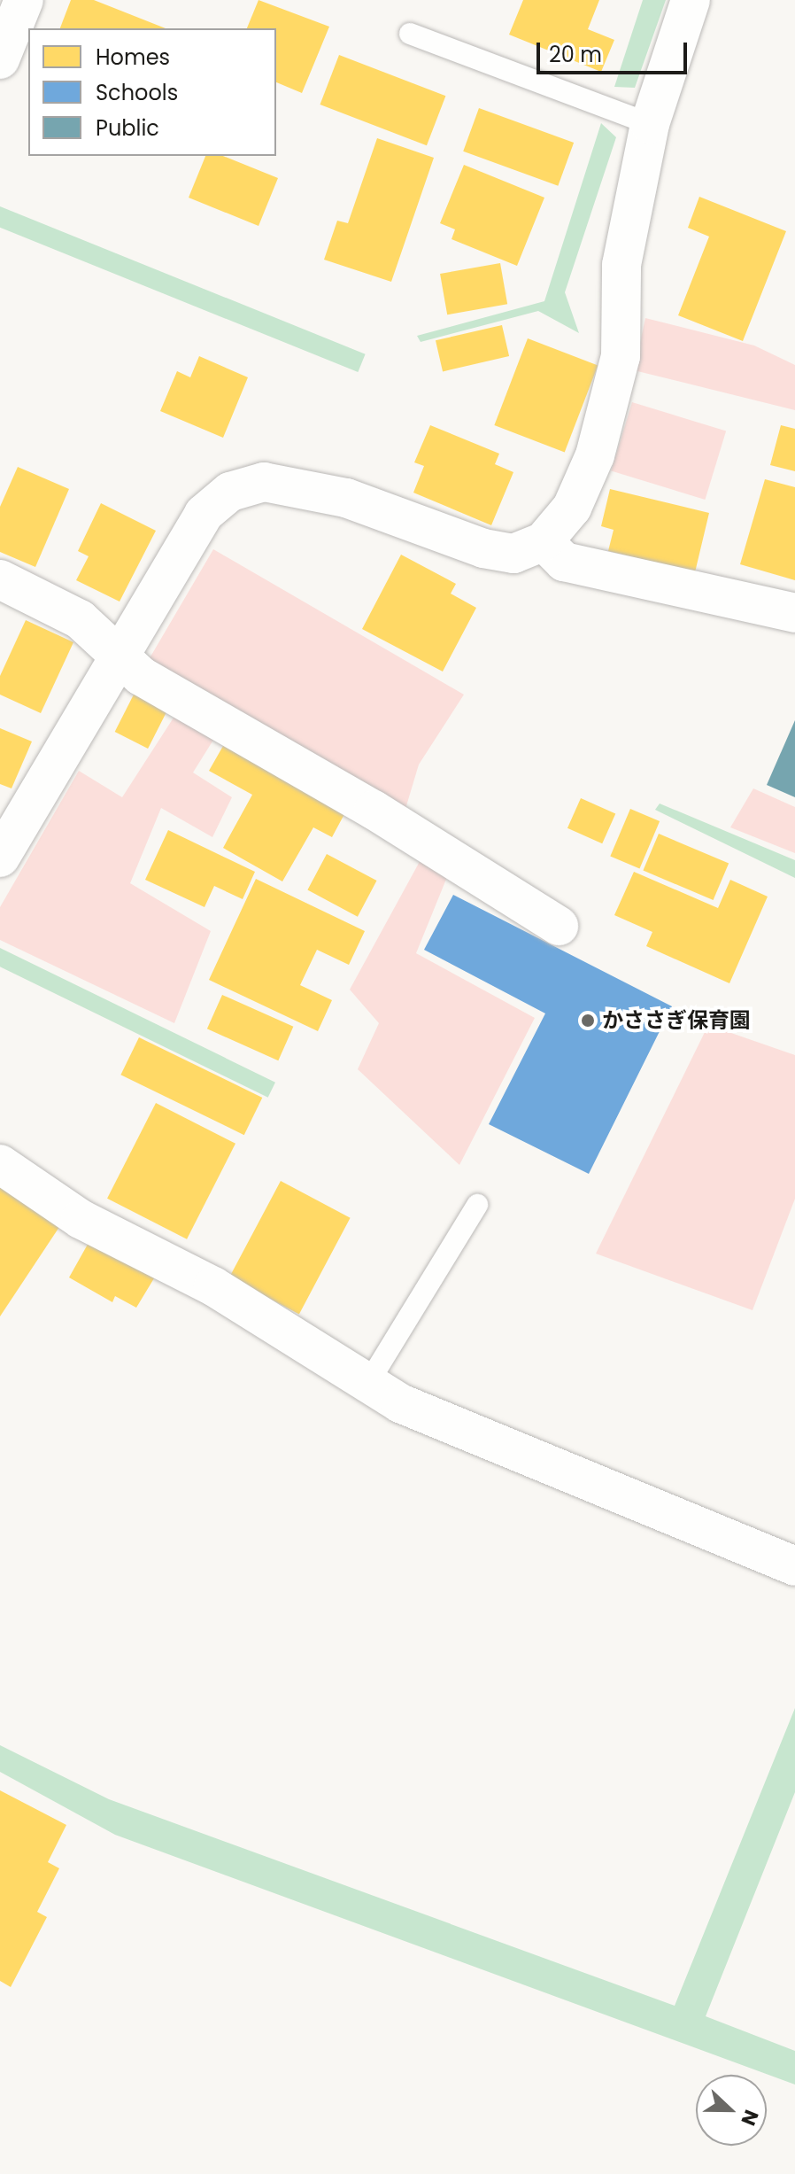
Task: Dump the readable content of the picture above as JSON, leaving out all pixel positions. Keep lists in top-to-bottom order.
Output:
{
  "places": ["かささぎ保育園"],
  "legend": ["Homes", "Schools", "Public"],
  "scale_bar": "20 m",
  "north": "right"
}
